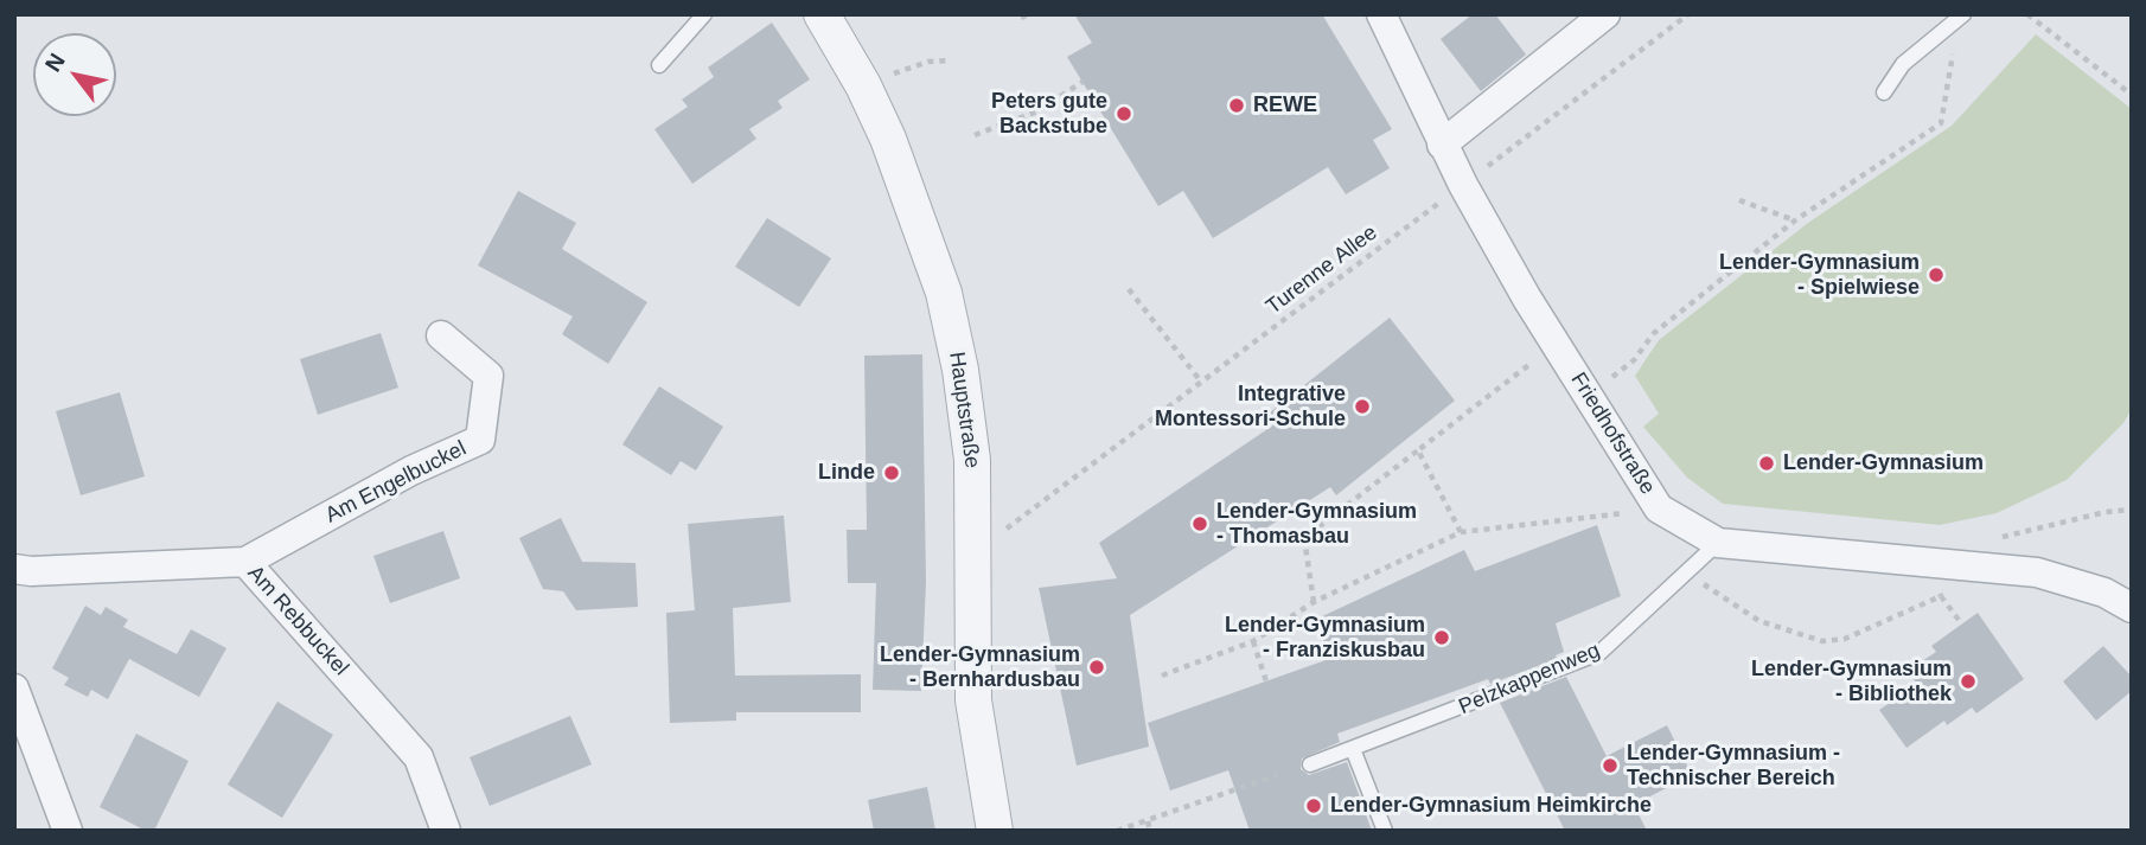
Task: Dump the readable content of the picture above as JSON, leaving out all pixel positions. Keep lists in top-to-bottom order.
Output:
{
  "streets": {
    "street": [
      "Hauptstraße",
      "Friedhofstraße",
      "Am Engelbuckel",
      "Am Rebbuckel"
    ],
    "lane": ["Pelzkappenweg"],
    "path": ["Turenne Allee"]
  },
  "crossings": [
    ["Turenne Allee", "Hauptstraße"],
    ["Turenne Allee", "Friedhofstraße"],
    ["Friedhofstraße", "Pelzkappenweg"],
    ["Am Engelbuckel", "Am Rebbuckel"]
  ],
  "places": [
    "REWE",
    "Peters gute Backstube",
    "Lender-Gymnasium - Spielwiese",
    "Integrative Montessori-Schule",
    "Lender-Gymnasium",
    "Linde",
    "Lender-Gymnasium - Thomasbau",
    "Lender-Gymnasium - Franziskusbau",
    "Lender-Gymnasium - Bernhardusbau",
    "Lender-Gymnasium - Bibliothek",
    "Lender-Gymnasium - Technischer Bereich",
    "Lender-Gymnasium Heimkirche"
  ],
  "north": "top left"
}
